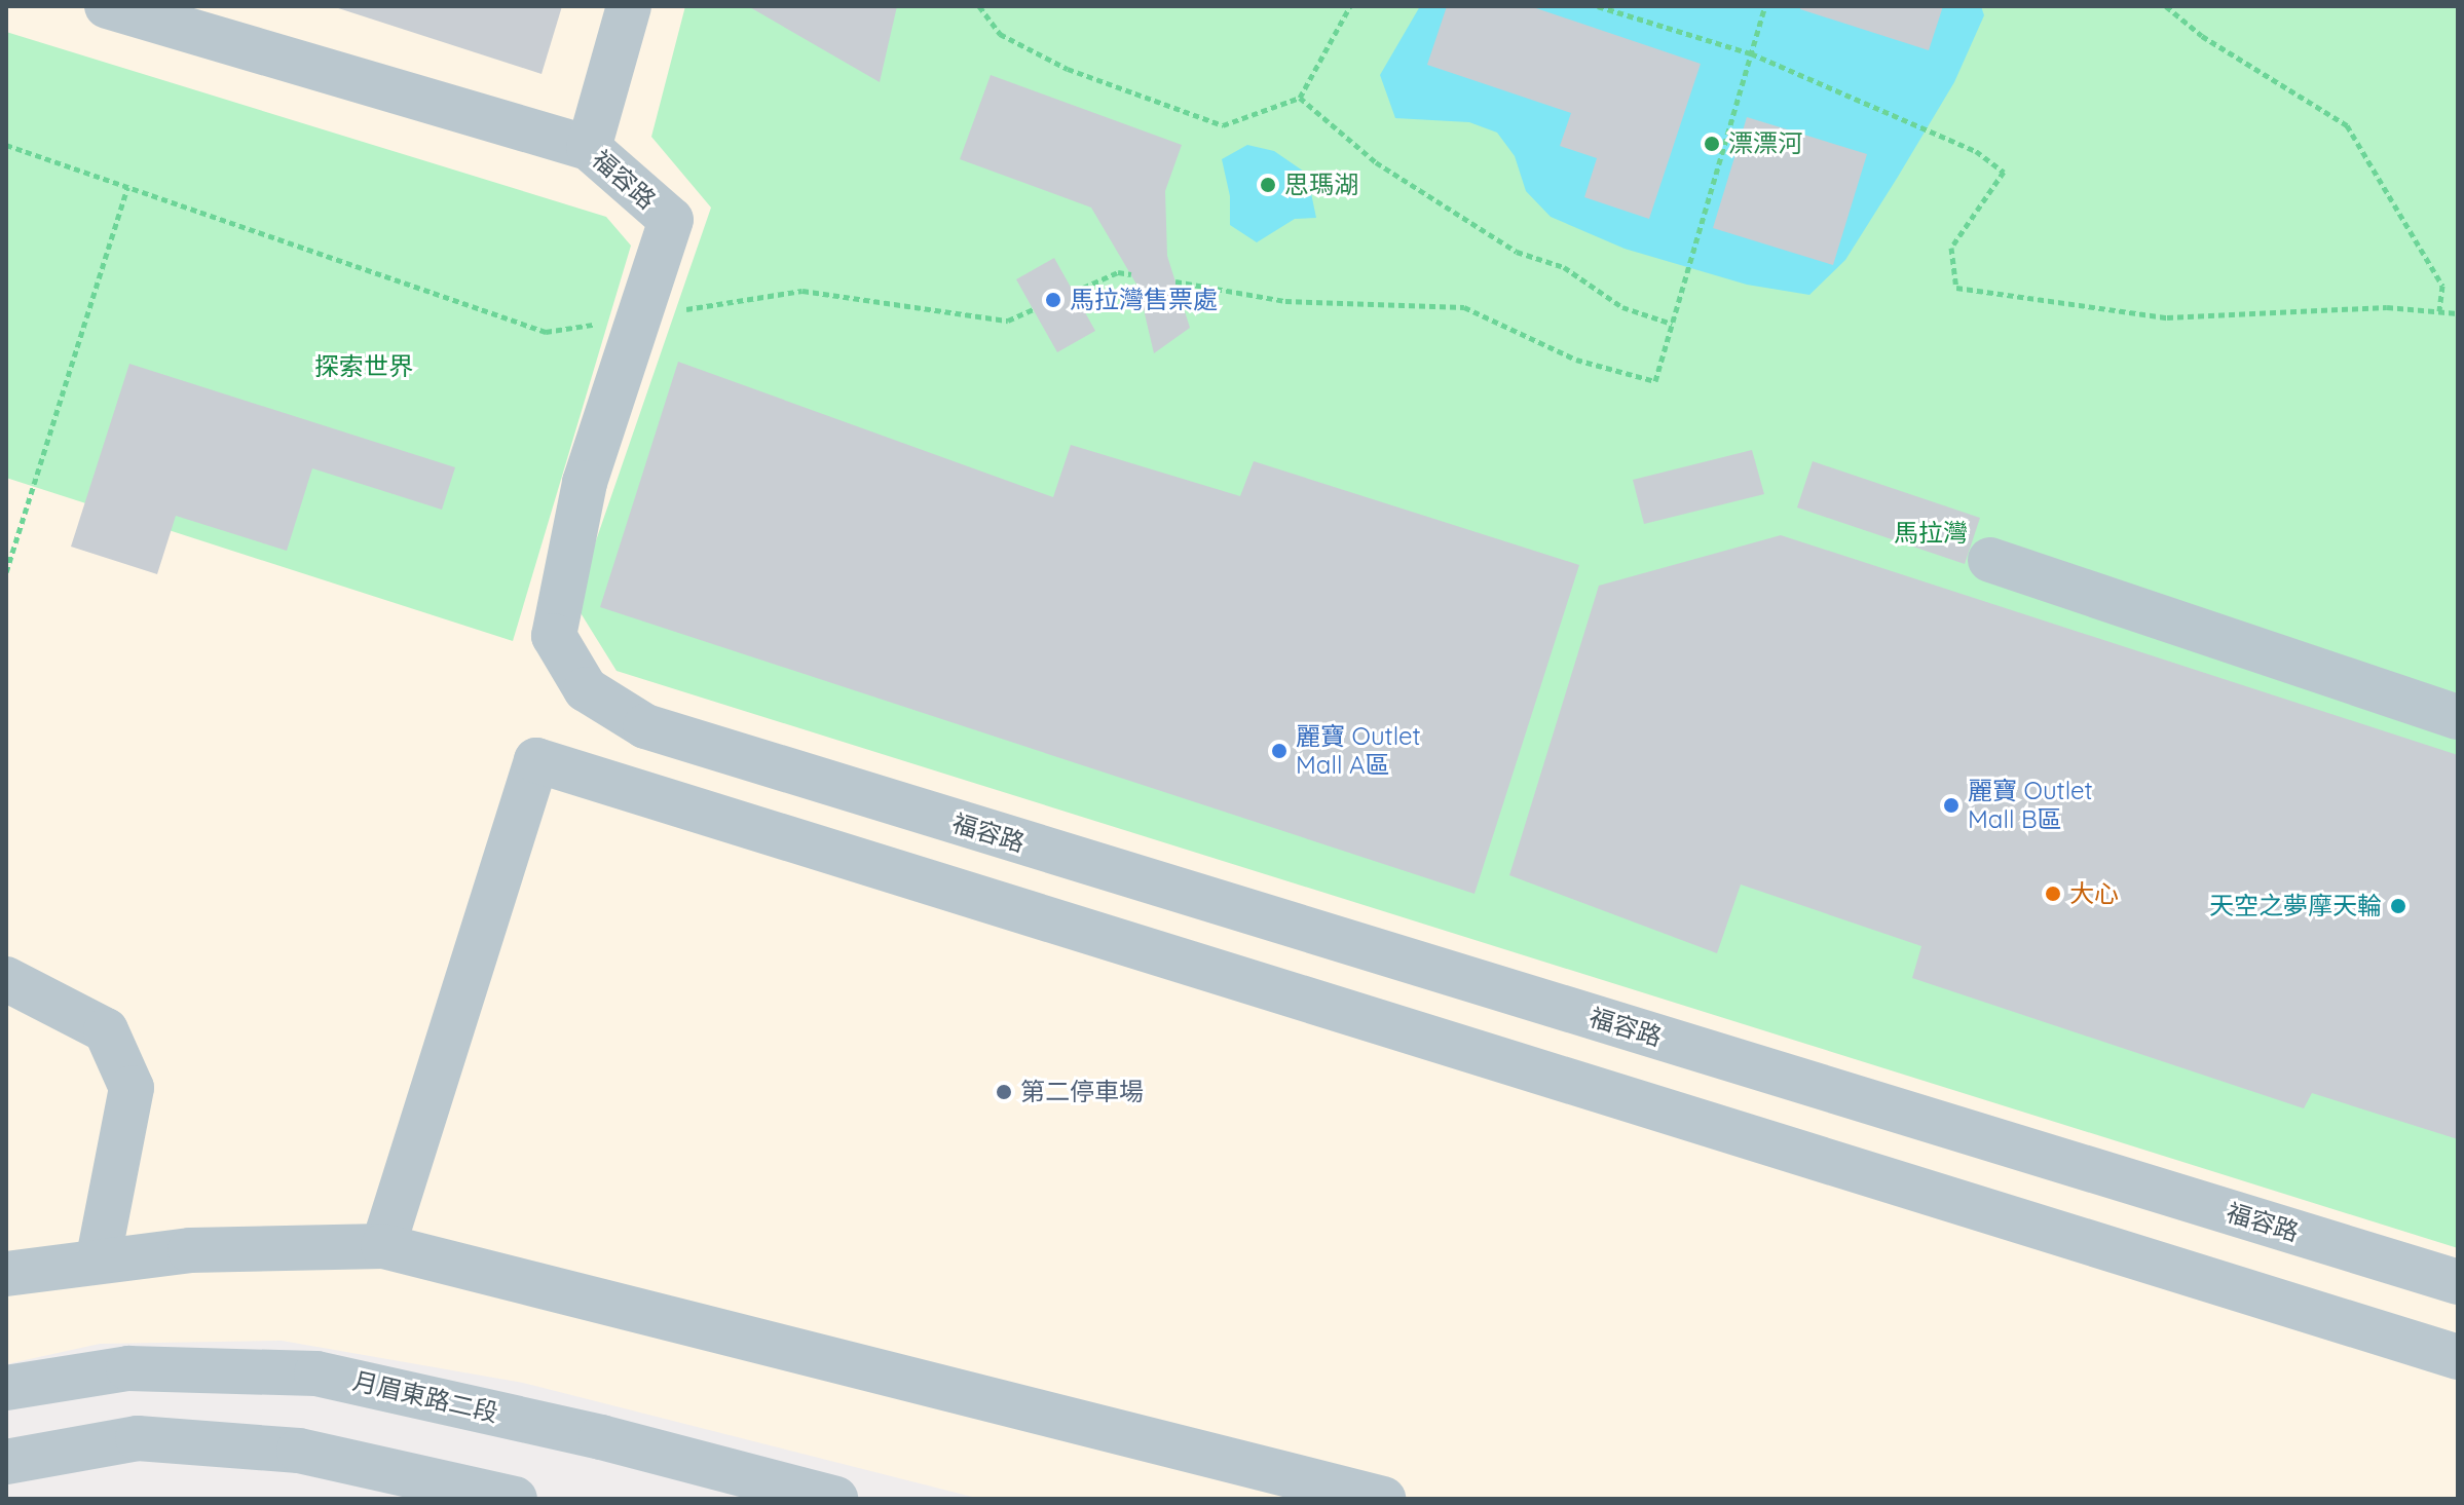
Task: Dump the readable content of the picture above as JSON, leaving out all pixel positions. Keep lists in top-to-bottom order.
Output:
{
  "streets": {
    "street": ["福容路", "月眉東路二段"]
  },
  "parks": ["探索世界", "馬拉灣"],
  "places": [
    "漂漂河",
    "思瑪湖",
    "馬拉灣售票處",
    "麗寶 Outlet Mall A區",
    "麗寶 Outlet Mall B區",
    "大心",
    "天空之夢摩天輪",
    "第二停車場"
  ]
}
